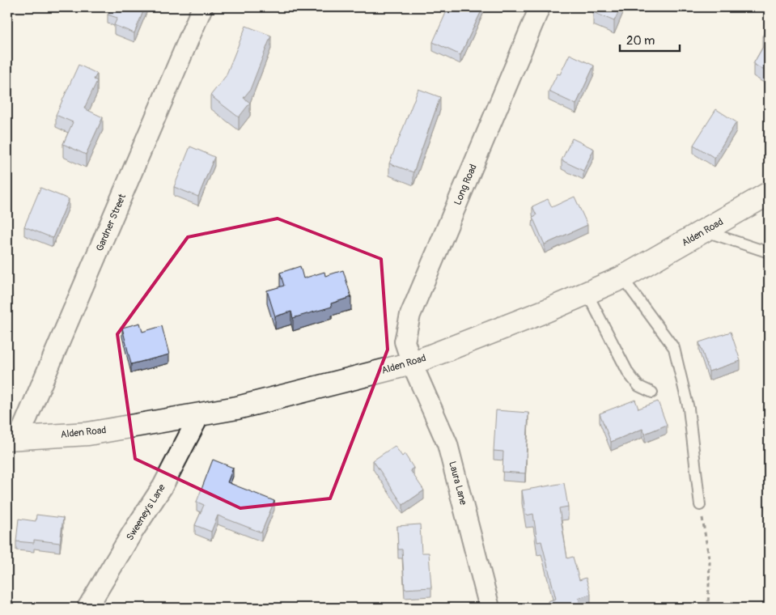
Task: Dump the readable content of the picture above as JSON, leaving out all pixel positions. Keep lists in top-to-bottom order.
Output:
{
  "streets": {
    "main road": ["Alden Road"],
    "street": [
      "Long Road",
      "Gardner Street",
      "Laura Lane",
      "Sweeney's Lane"
    ]
  },
  "crossings": [
    ["Long Road", "Alden Road"],
    ["Long Road", "Laura Lane"],
    ["Gardner Street", "Alden Road"],
    ["Alden Road", "Laura Lane"],
    ["Alden Road", "Sweeney's Lane"]
  ],
  "scale_bar": "20 m"
}
